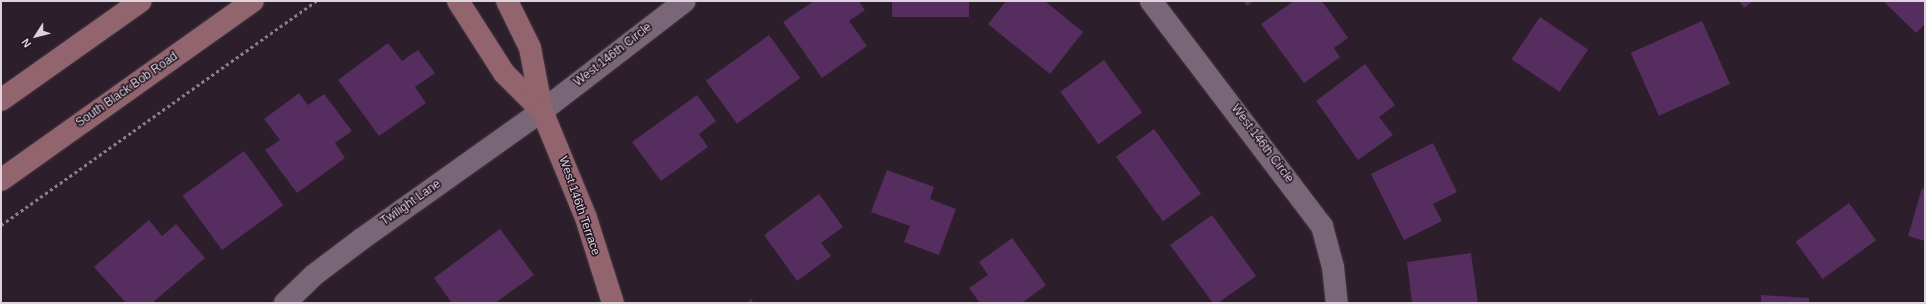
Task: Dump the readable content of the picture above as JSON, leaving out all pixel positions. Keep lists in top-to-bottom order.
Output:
{
  "streets": {
    "main road": ["South Black Bob Road", "West 146th Terrace"],
    "street": ["West 146th Circle", "Twilight Lane"]
  },
  "crossings": [
    ["West 146th Circle", "Twilight Lane"],
    ["West 146th Circle", "West 146th Terrace"],
    ["Twilight Lane", "West 146th Terrace"]
  ],
  "north": "bottom left"
}
